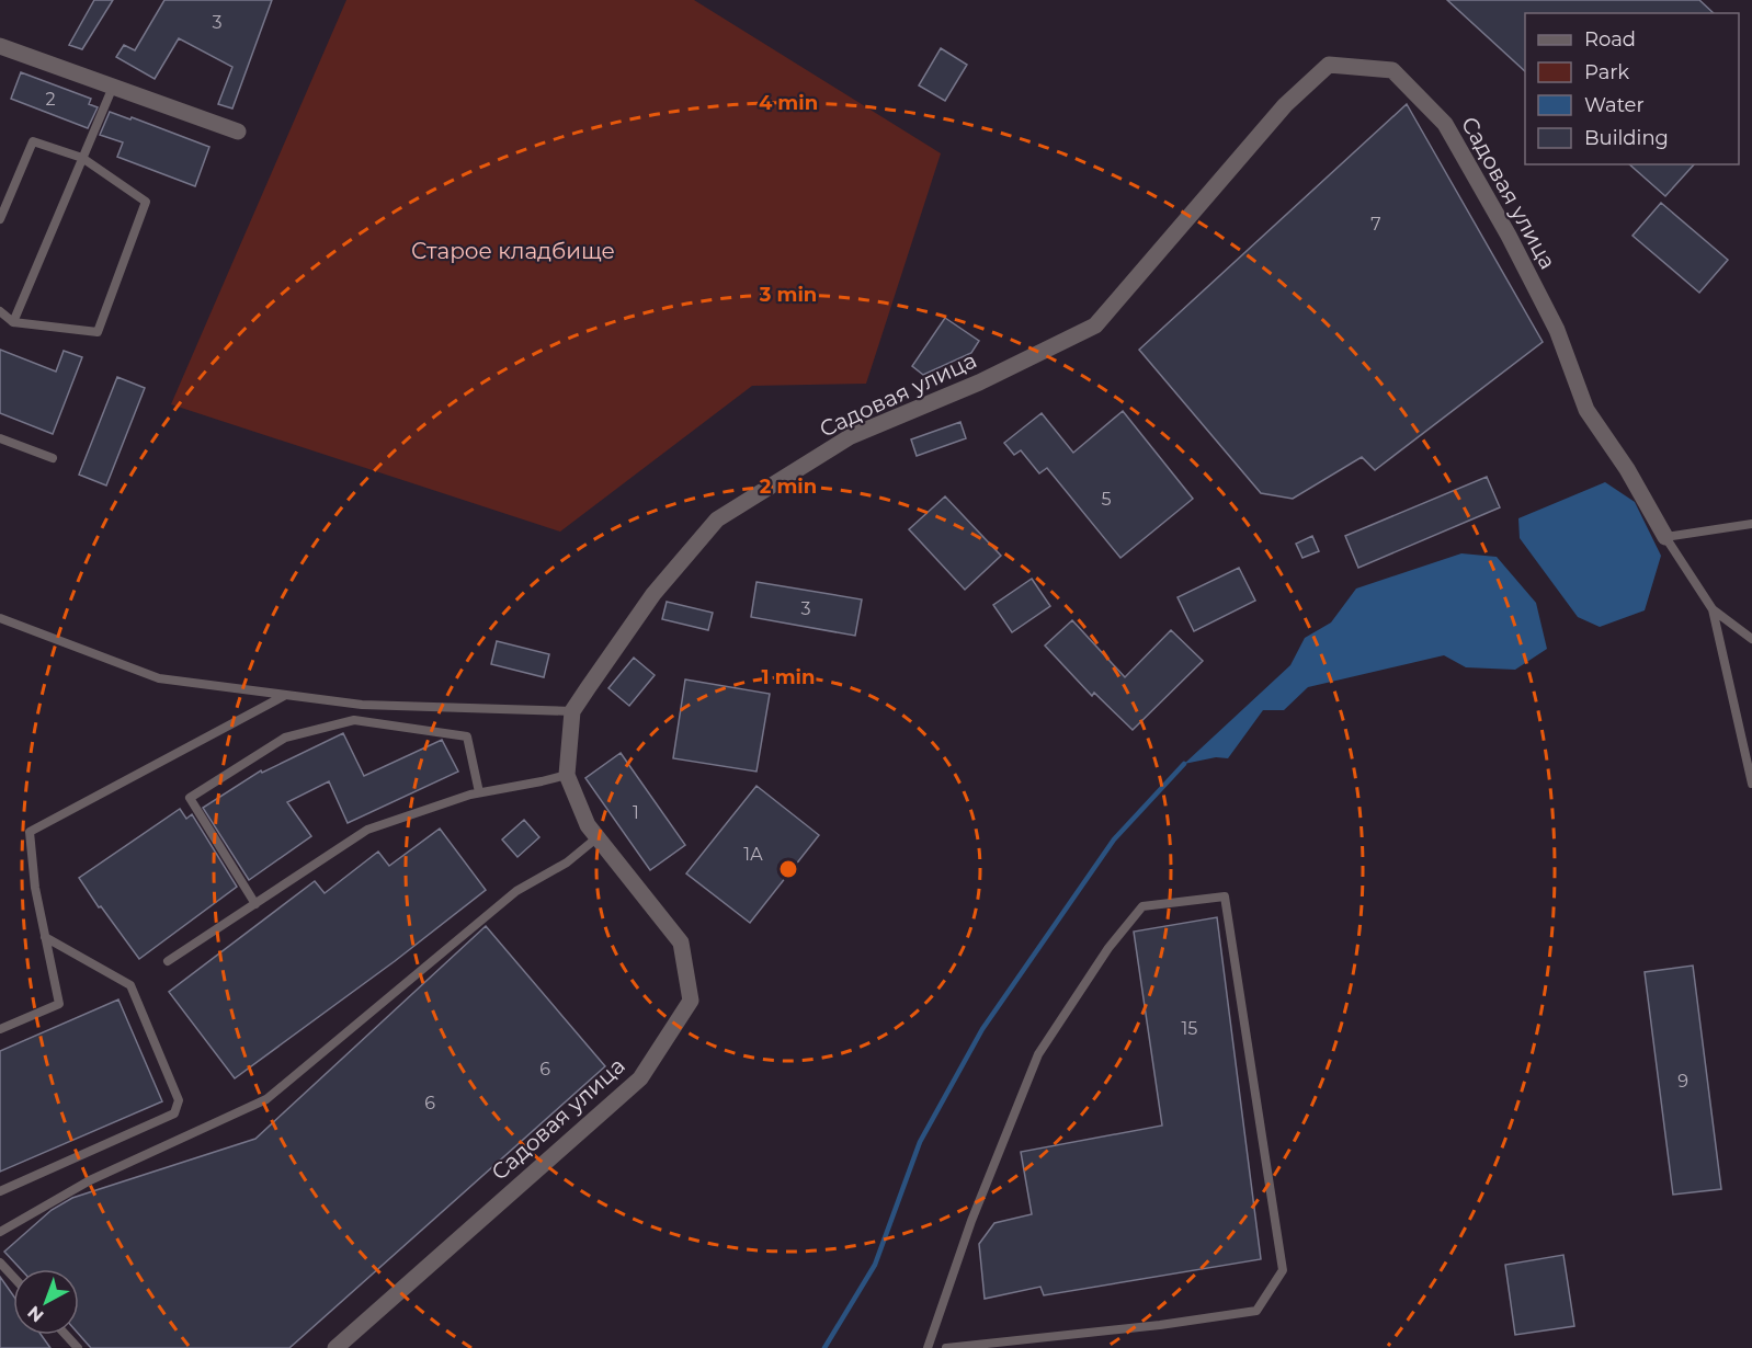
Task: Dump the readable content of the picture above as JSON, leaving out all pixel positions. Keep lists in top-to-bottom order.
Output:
{
  "streets": {
    "street": ["Садовая улица"]
  },
  "parks": ["Старое кладбище"],
  "house_numbers": [
    "3",
    "2",
    "7",
    "5",
    "3",
    "1",
    "1А",
    "15",
    "6",
    "9",
    "6"
  ],
  "legend": [
    "Road",
    "Park",
    "Water",
    "Building"
  ],
  "north": "bottom left",
  "rings": [
    "4 min",
    "3 min",
    "2 min",
    "1 min"
  ]
}
